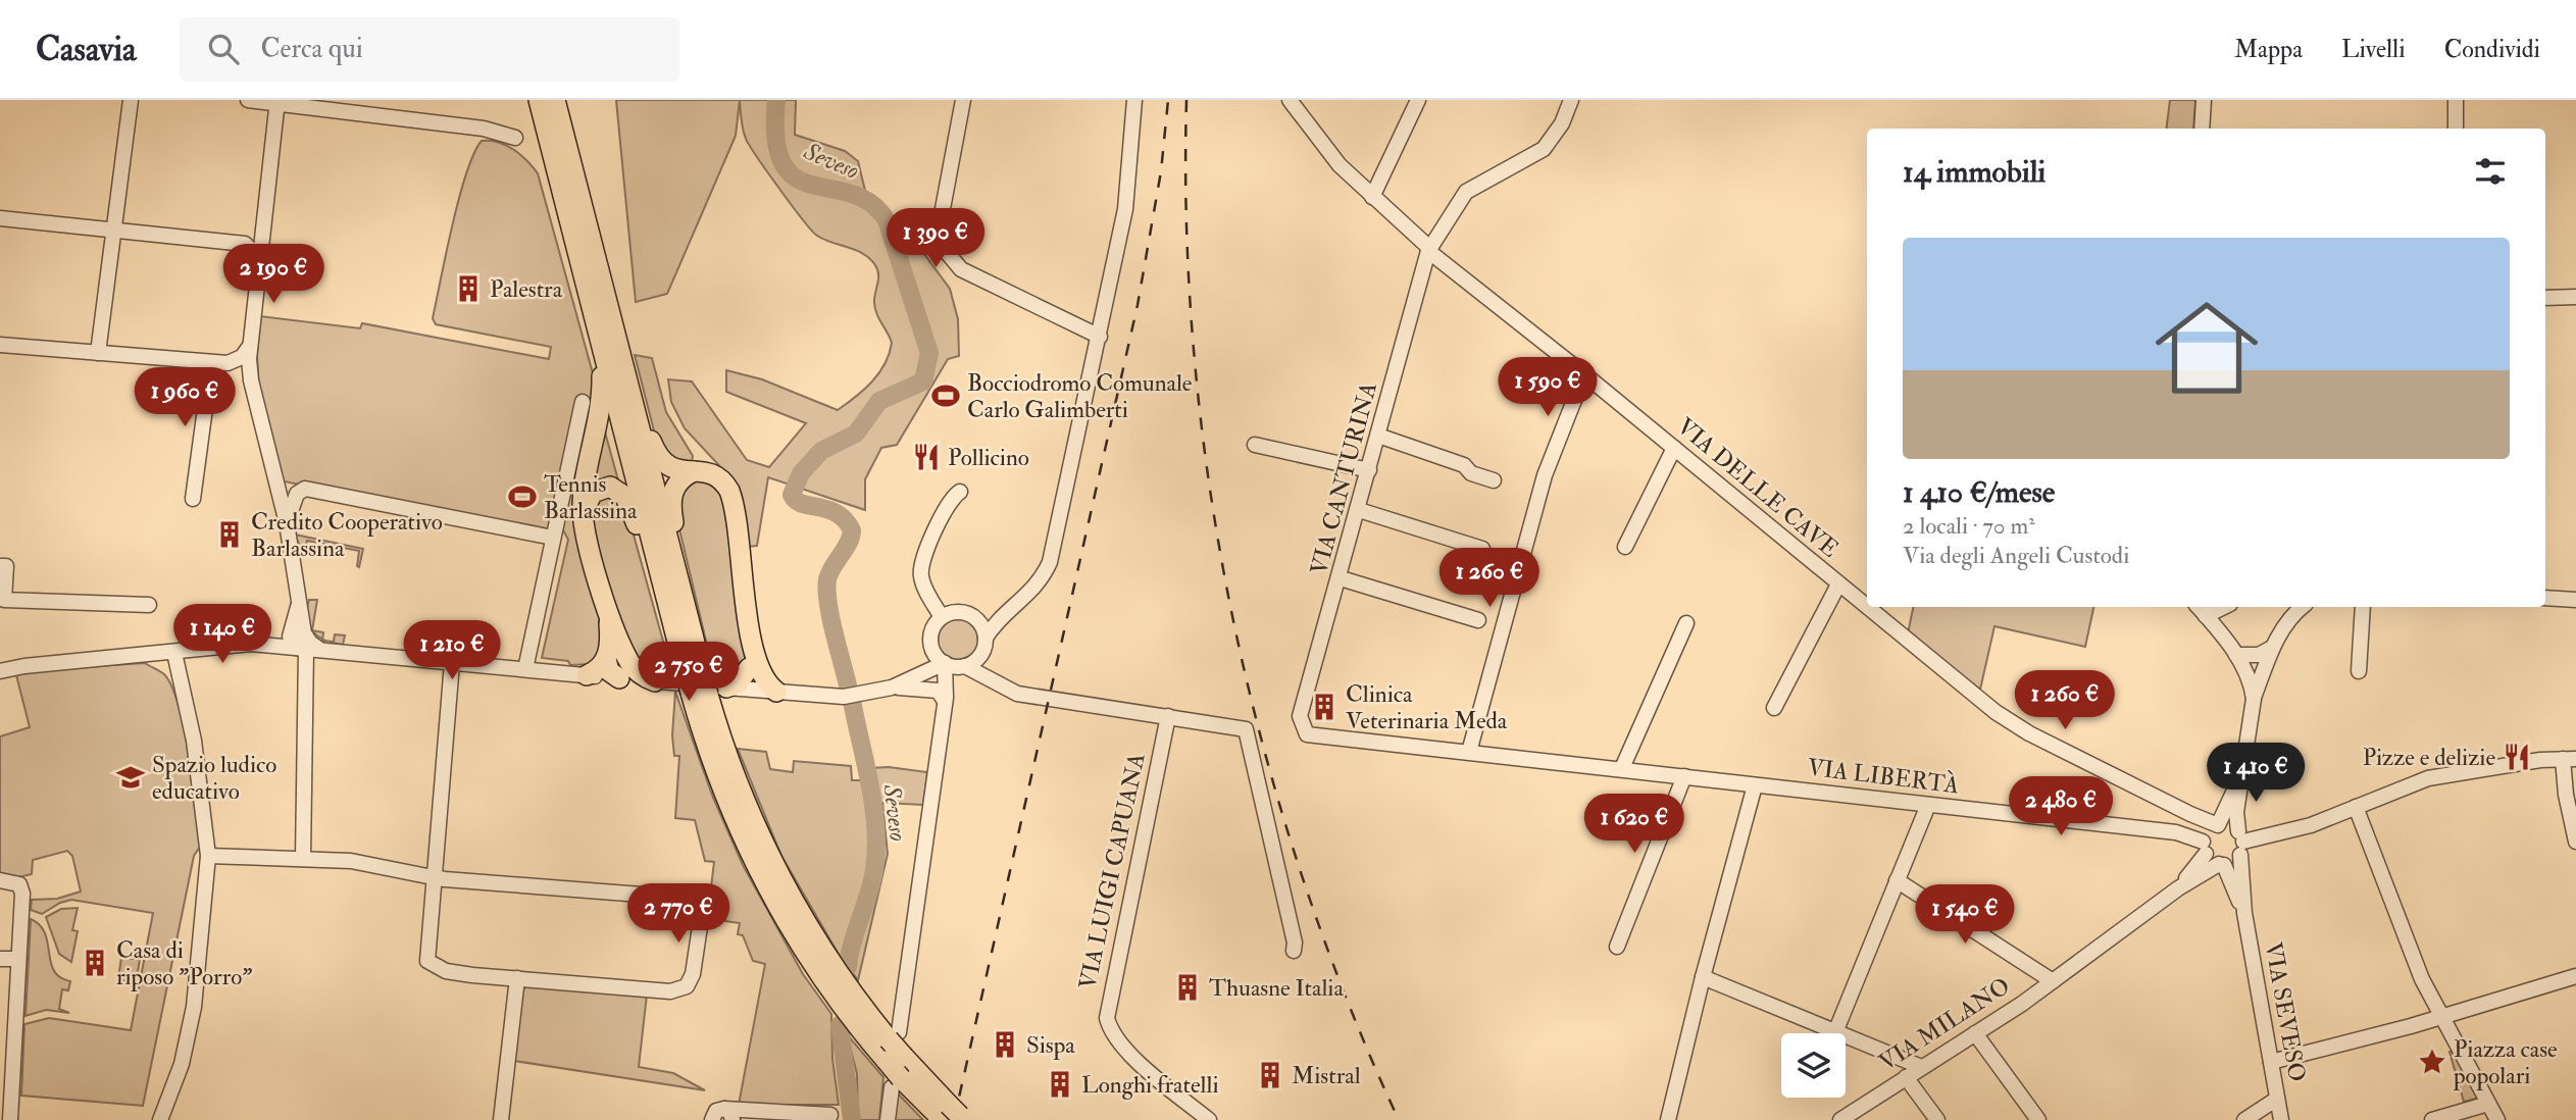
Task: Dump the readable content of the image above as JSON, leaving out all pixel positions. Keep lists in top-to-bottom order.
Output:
{
  "streets": {
    "street": [
      "VIA CANTURINA",
      "VIA DELLE CAVE",
      "VIA LIBERTÀ",
      "VIA LUIGI CAPUANA",
      "VIA SEVESO",
      "VIA MILANO"
    ]
  },
  "crossings": [
    ["VIA CANTURINA", "VIA DELLE CAVE"],
    ["VIA CANTURINA", "VIA LIBERTÀ"],
    ["VIA DELLE CAVE", "VIA LIBERTÀ"],
    ["VIA DELLE CAVE", "VIA SEVESO"],
    ["VIA DELLE CAVE", "VIA MILANO"],
    ["VIA LIBERTÀ", "VIA SEVESO"],
    ["VIA LIBERTÀ", "VIA MILANO"],
    ["VIA SEVESO", "VIA MILANO"]
  ],
  "water": ["Seveso"],
  "places": {
    "building": [
      "Palestra",
      "Credito Cooperativo Barlassina",
      "Clinica Veterinaria Meda",
      "Casa di riposo \"Porro\"",
      "Thuasne Italia",
      "Sispa",
      "Mistral",
      "Longhi fratelli"
    ],
    "sports": ["Bocciodromo Comunale Carlo Galimberti", "Tennis Barlassina"],
    "restaurant": ["Pollicino", "Pizze e delizie"],
    "school or university": ["Spazio ludico educativo"],
    "place": ["Piazza case popolari"]
  },
  "page": {
    "header": "Casavia",
    "search": "Cerca qui",
    "nav": ["Mappa", "Livelli", "Condividi"],
    "heading": "14 immobili",
    "price": [
      "1 390 €",
      "2 190 €",
      "1 590 €",
      "1 960 €",
      "1 260 €",
      "1 140 €",
      "1 210 €",
      "2 750 €",
      "1 260 €",
      "1 410 €",
      "2 480 €",
      "1 620 €",
      "2 770 €",
      "1 540 €"
    ],
    "list": [
      {
        "name": "1 410 €/mese",
        "note": "2 locali · 70 m² · Via degli Angeli Custodi"
      }
    ]
  }
}
